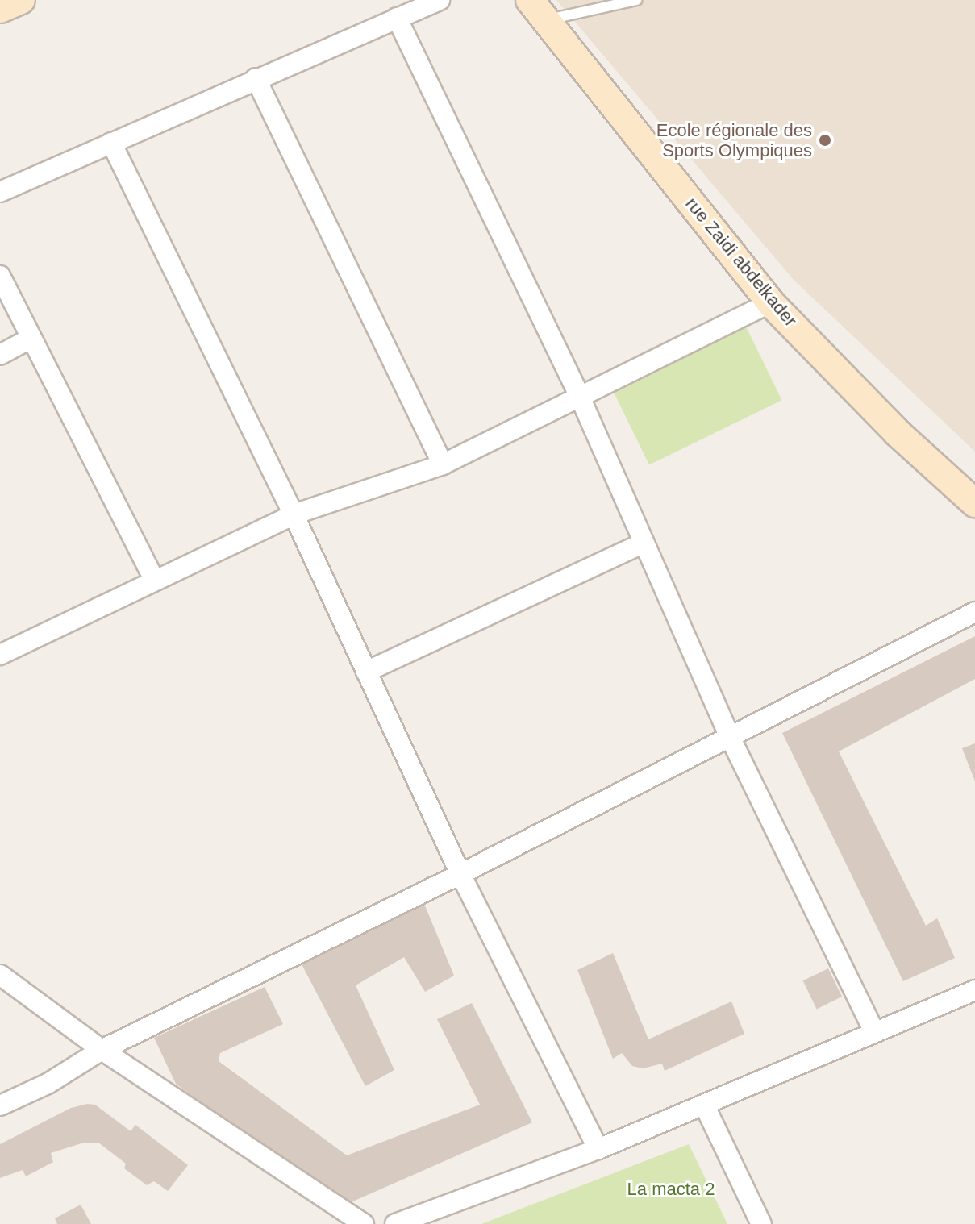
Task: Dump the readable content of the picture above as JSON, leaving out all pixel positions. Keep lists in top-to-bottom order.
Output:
{
  "streets": {
    "main road": ["rue Zaidi abdelkader"]
  },
  "parks": ["La macta 2"],
  "places": ["Ecole régionale des Sports Olympiques"]
}
